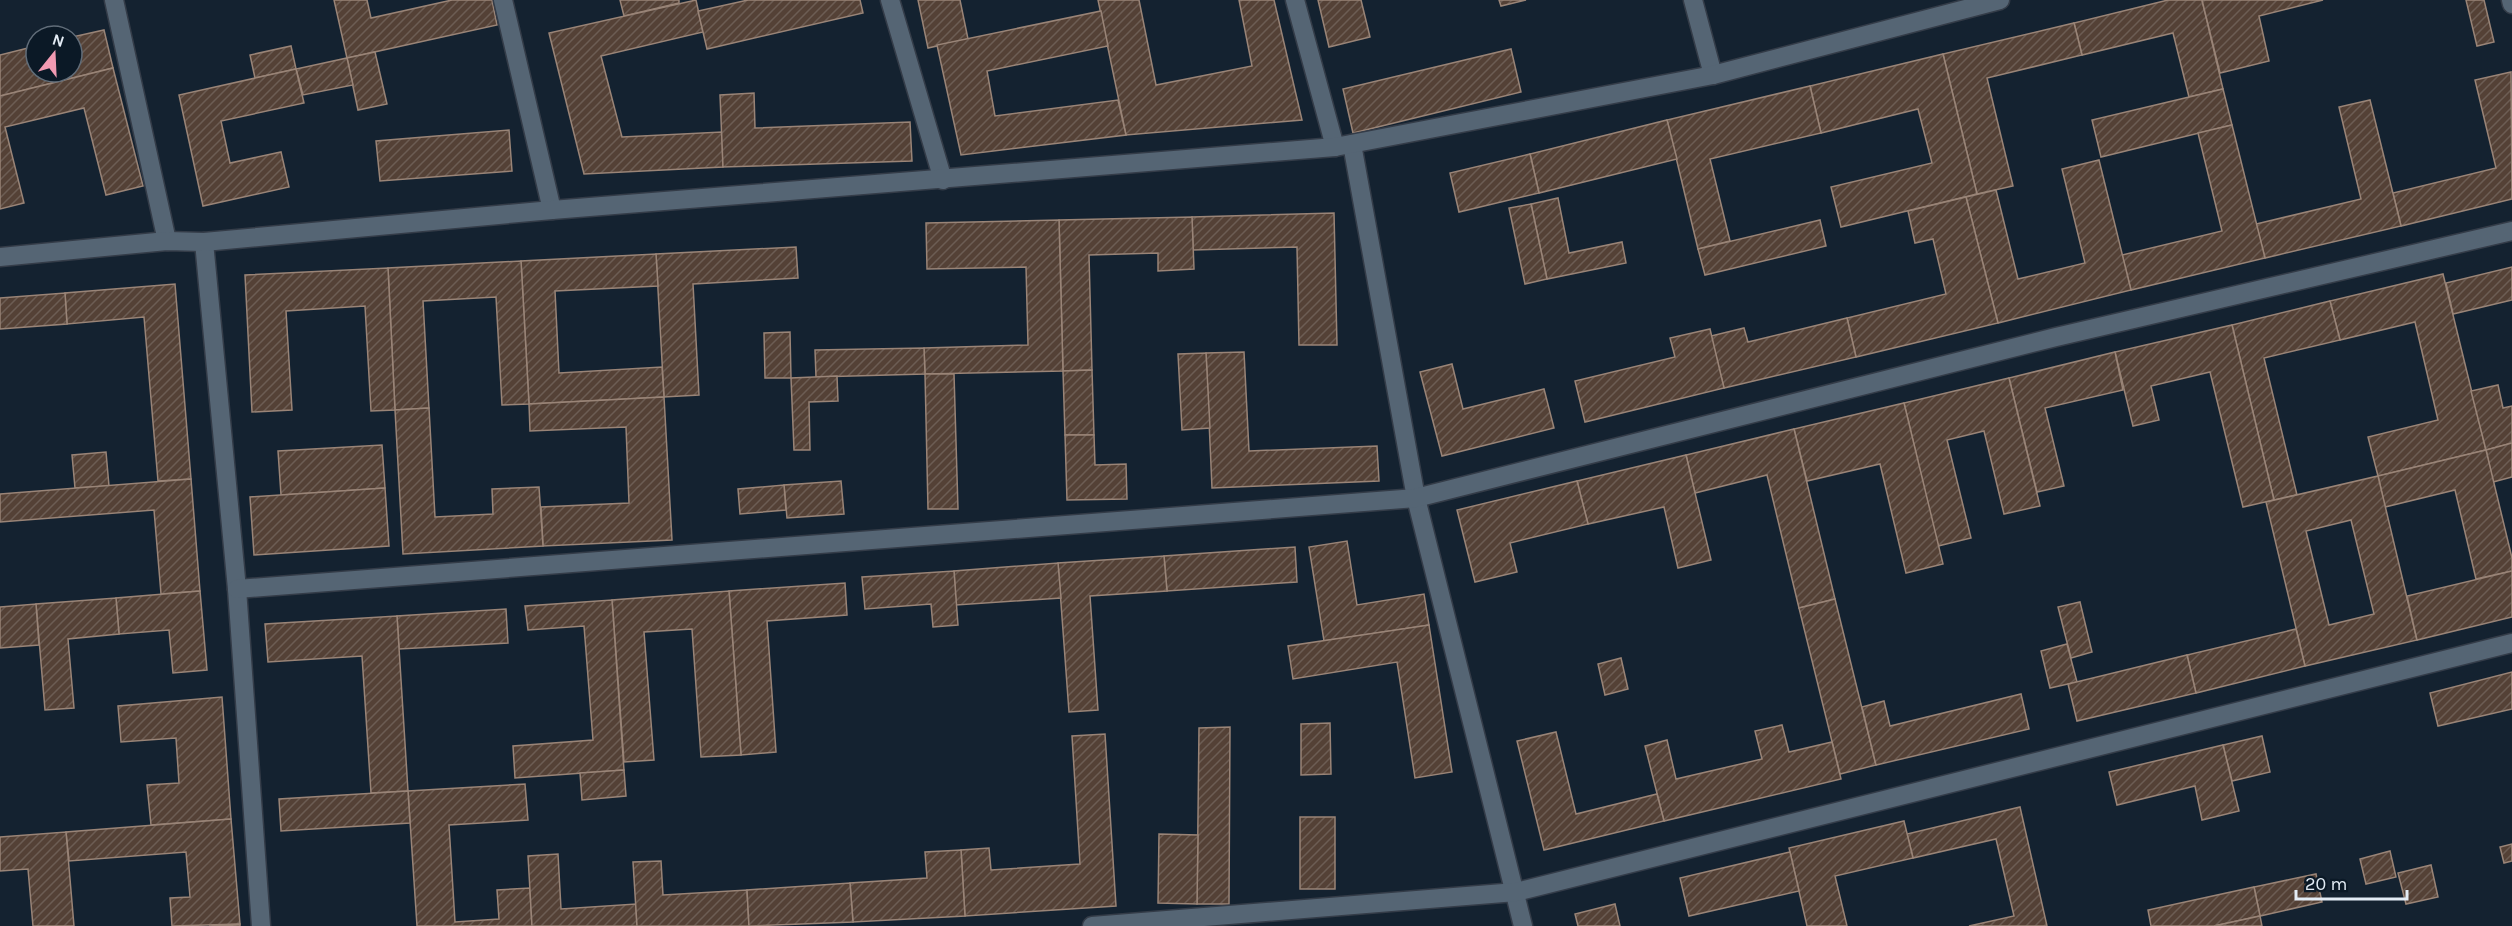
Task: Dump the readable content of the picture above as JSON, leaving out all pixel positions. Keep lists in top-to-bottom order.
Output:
{
  "scale_bar": "20 m",
  "north": "top"
}
